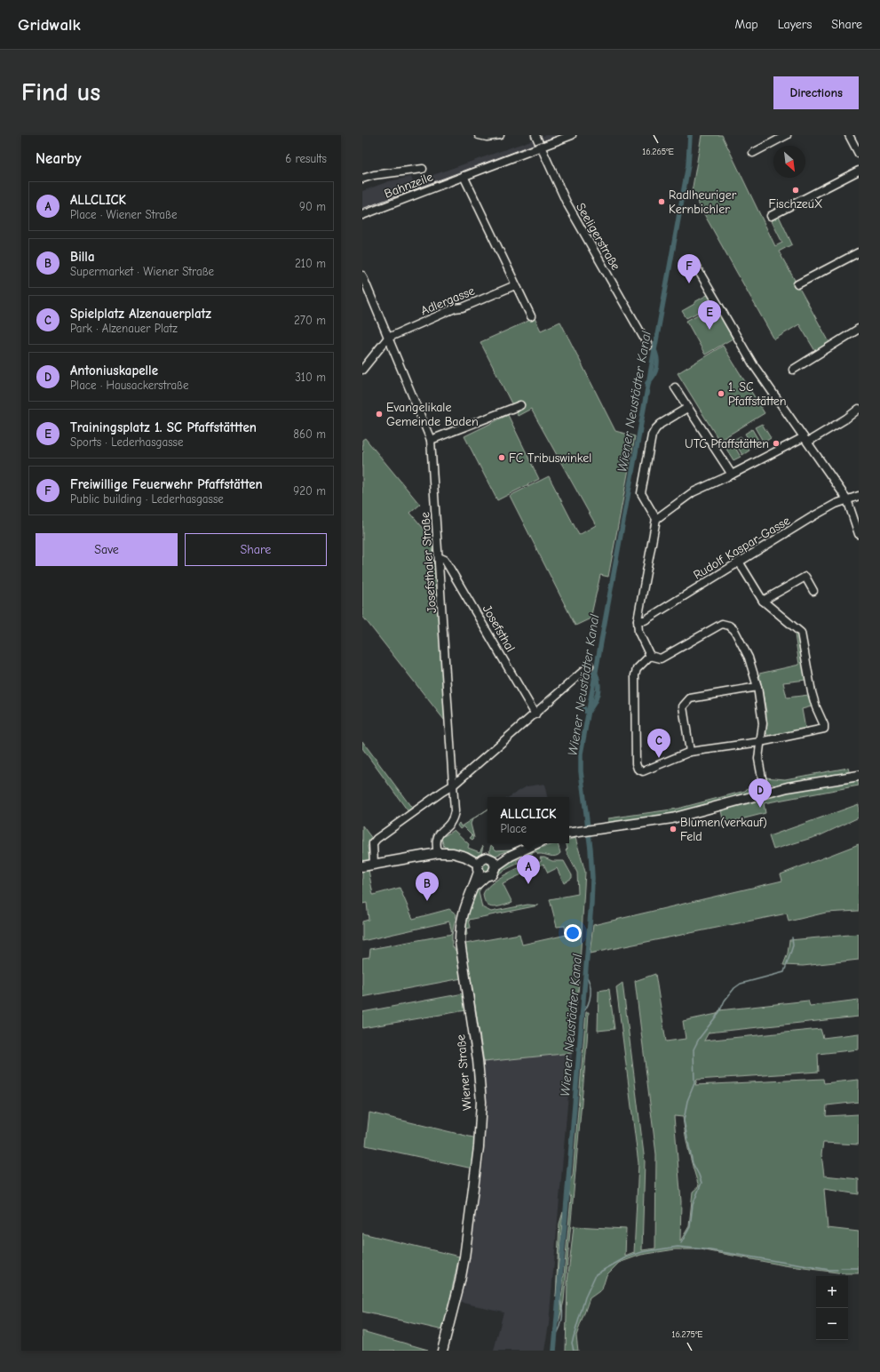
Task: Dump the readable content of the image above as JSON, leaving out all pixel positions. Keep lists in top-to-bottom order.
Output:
{
  "streets": {
    "main road": ["Wiener Straße"],
    "street": [
      "Bahnzeile",
      "Seeligerstraße",
      "Adlergasse",
      "Rudolf Kaspar-Gasse",
      "Josefsthaler Straße",
      "Josefsthal"
    ]
  },
  "crossings": [
    ["Bahnzeile", "Seeligerstraße"],
    ["Adlergasse", "Josefsthaler Straße"],
    ["Josefsthaler Straße", "Josefsthal"]
  ],
  "water": ["Wiener Neustädter Kanal"],
  "places": [
    "FischzeuX",
    "Radlheuriger Kernbichler",
    "1. SC Pfaffstätten",
    "Evangelikale Gemeinde Baden",
    "UTC Pfaffstätten",
    "FC Tribuswinkel",
    "Blumen(verkauf) Feld"
  ],
  "north": "bottom right",
  "page": {
    "header": "Gridwalk",
    "nav": ["Map", "Layers", "Share"],
    "buttons": [
      "Directions",
      ["Save", "Share"]
    ],
    "title": "Find us",
    "heading": ["Nearby", "6 results"],
    "list": [
      {
        "mark": "A",
        "name": "ALLCLICK",
        "note": "Place · Wiener Straße",
        "value": "90 m"
      },
      {
        "mark": "B",
        "name": "Billa",
        "note": "Supermarket · Wiener Straße",
        "value": "210 m"
      },
      {
        "mark": "C",
        "name": "Spielplatz Alzenauerplatz",
        "note": "Park · Alzenauer Platz",
        "value": "270 m"
      },
      {
        "mark": "D",
        "name": "Antoniuskapelle",
        "note": "Place · Hausackerstraße",
        "value": "310 m"
      },
      {
        "mark": "E",
        "name": "Trainingsplatz 1. SC Pfaffstättten",
        "note": "Sports · Lederhasgasse",
        "value": "860 m"
      },
      {
        "mark": "F",
        "name": "Freiwillige Feuerwehr Pfaffstätten",
        "note": "Public building · Lederhasgasse",
        "value": "920 m"
      }
    ],
    "pins": [
      "F",
      "E",
      "C",
      "D",
      "A",
      "B"
    ],
    "popup": ["ALLCLICK", "Place"],
    "map_buttons": ["+", "−"]
  },
  "coordinates": ["16.265°E", "16.275°E"]
}
